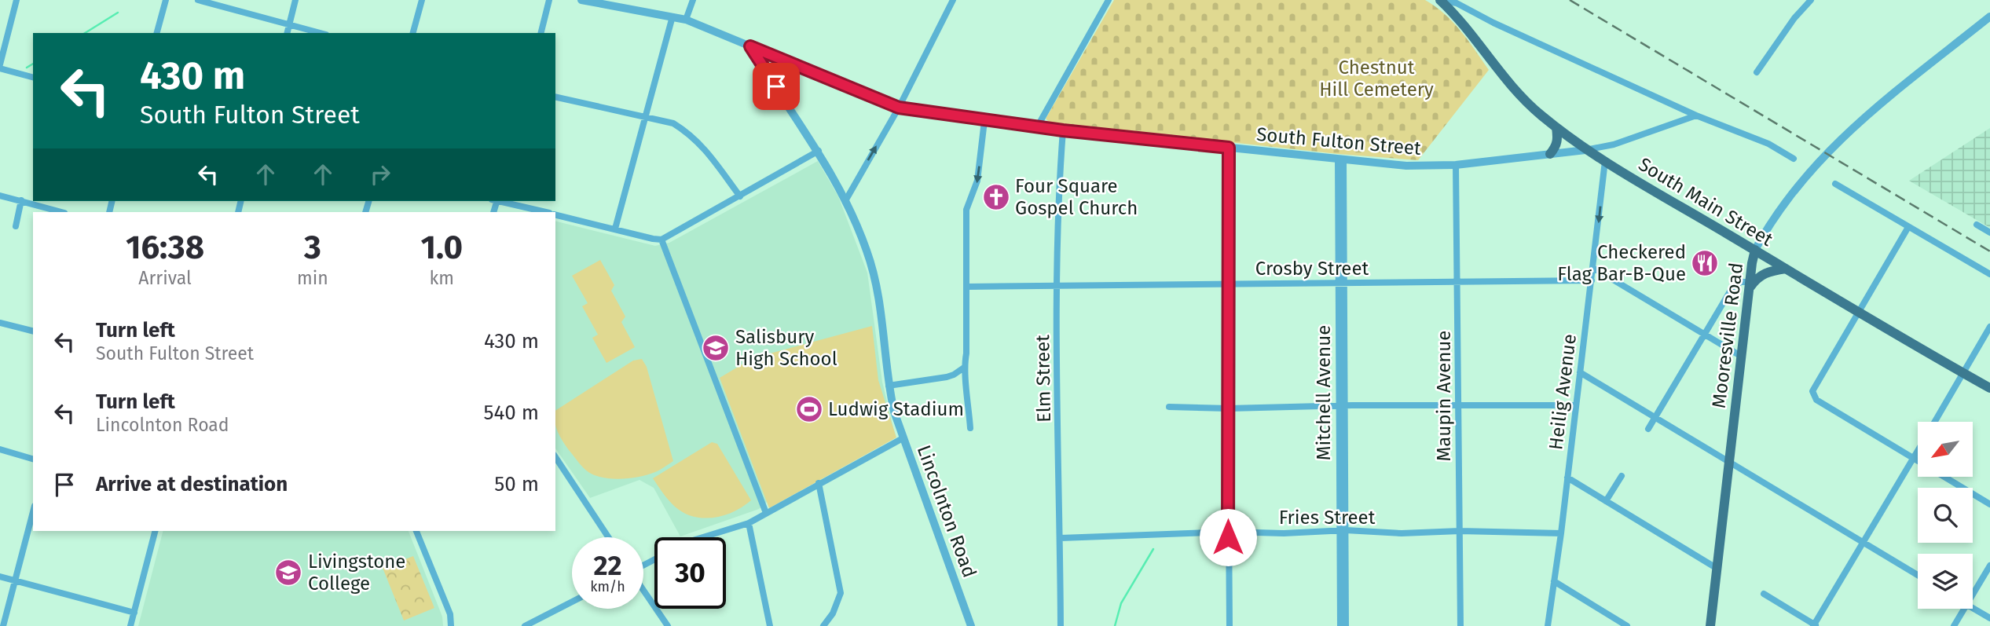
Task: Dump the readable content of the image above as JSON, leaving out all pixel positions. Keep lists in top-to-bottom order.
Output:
{
  "streets": {
    "main road": ["South Main Street", "Mooresville Road"],
    "street": [
      "South Fulton Street",
      "Crosby Street",
      "Elm Street",
      "Heilig Avenue",
      "Mitchell Avenue",
      "Maupin Avenue",
      "Lincolnton Road",
      "Fries Street"
    ]
  },
  "crossings": [
    ["South Fulton Street", "South Main Street"],
    ["South Fulton Street", "Elm Street"],
    ["South Fulton Street", "Mitchell Avenue"],
    ["South Fulton Street", "Maupin Avenue"],
    ["South Fulton Street", "Lincolnton Road"],
    ["South Main Street", "Mooresville Road"],
    ["South Main Street", "Heilig Avenue"],
    ["Crosby Street", "Elm Street"],
    ["Crosby Street", "Heilig Avenue"],
    ["Crosby Street", "Mitchell Avenue"],
    ["Crosby Street", "Maupin Avenue"],
    ["Elm Street", "Fries Street"],
    ["Heilig Avenue", "Fries Street"],
    ["Mitchell Avenue", "Fries Street"],
    ["Maupin Avenue", "Fries Street"]
  ],
  "parks": ["Chestnut Hill Cemetery"],
  "places": {
    "church": ["Four Square Gospel Church"],
    "restaurant": ["Checkered Flag Bar-B-Que"],
    "school or university": ["Salisbury High School", "Livingstone College"],
    "sports": ["Ludwig Stadium"]
  },
  "north": "bottom left",
  "page": {
    "turn": ["430 m", "South Fulton Street"],
    "eta": [
      "16:38",
      "Arrival",
      "3",
      "min",
      "1.0",
      "km"
    ],
    "list": [
      {
        "name": "Turn left",
        "note": "South Fulton Street",
        "value": "430 m"
      },
      {
        "name": "Turn left",
        "note": "Lincolnton Road",
        "value": "540 m"
      },
      {
        "name": "Arrive at destination",
        "value": "50 m"
      }
    ],
    "speed": "22 km/h",
    "limit": "30"
  }
}
